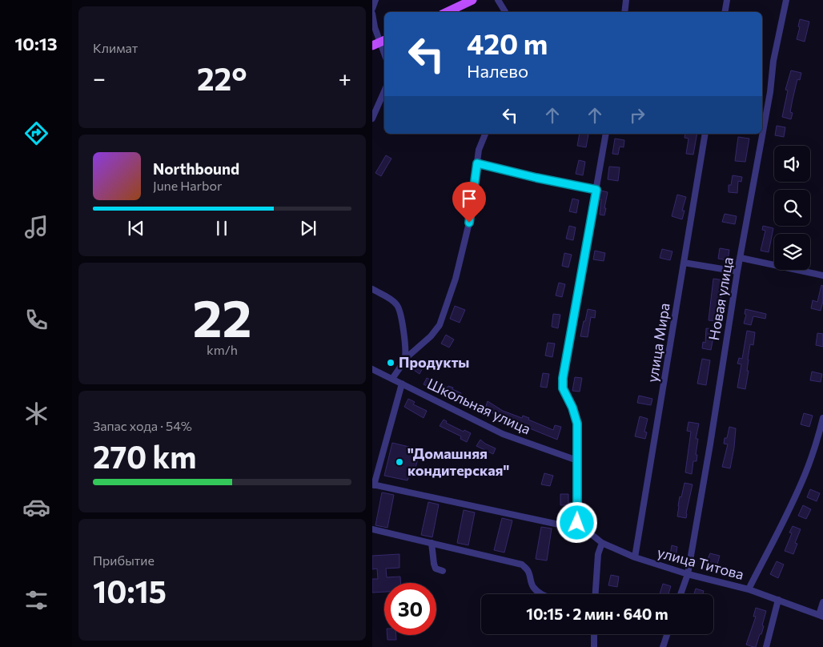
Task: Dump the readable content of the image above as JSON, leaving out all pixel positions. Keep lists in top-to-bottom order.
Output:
{
  "streets": {
    "street": [
      "Новая улица",
      "улица Мира",
      "Школьная улица",
      "улица Титова"
    ]
  },
  "crossings": [
    ["Новая улица", "улица Титова"],
    ["улица Мира", "улица Титова"]
  ],
  "places": ["Продукты", "\"Домашняя кондитерская\""],
  "page": {
    "tabs": "10:13",
    "tile": [
      "Климат",
      ["22", "km/h"],
      ["Запас хода · 54%", "270 km"],
      ["Прибытие", "10:15"]
    ],
    "turn": ["420 m", "Налево"],
    "heat": ["−", "22°", "+"],
    "song": ["Northbound", "June Harbor"],
    "limit": "30",
    "trip": "10:15 · 2 мин · 640 m"
  }
}
